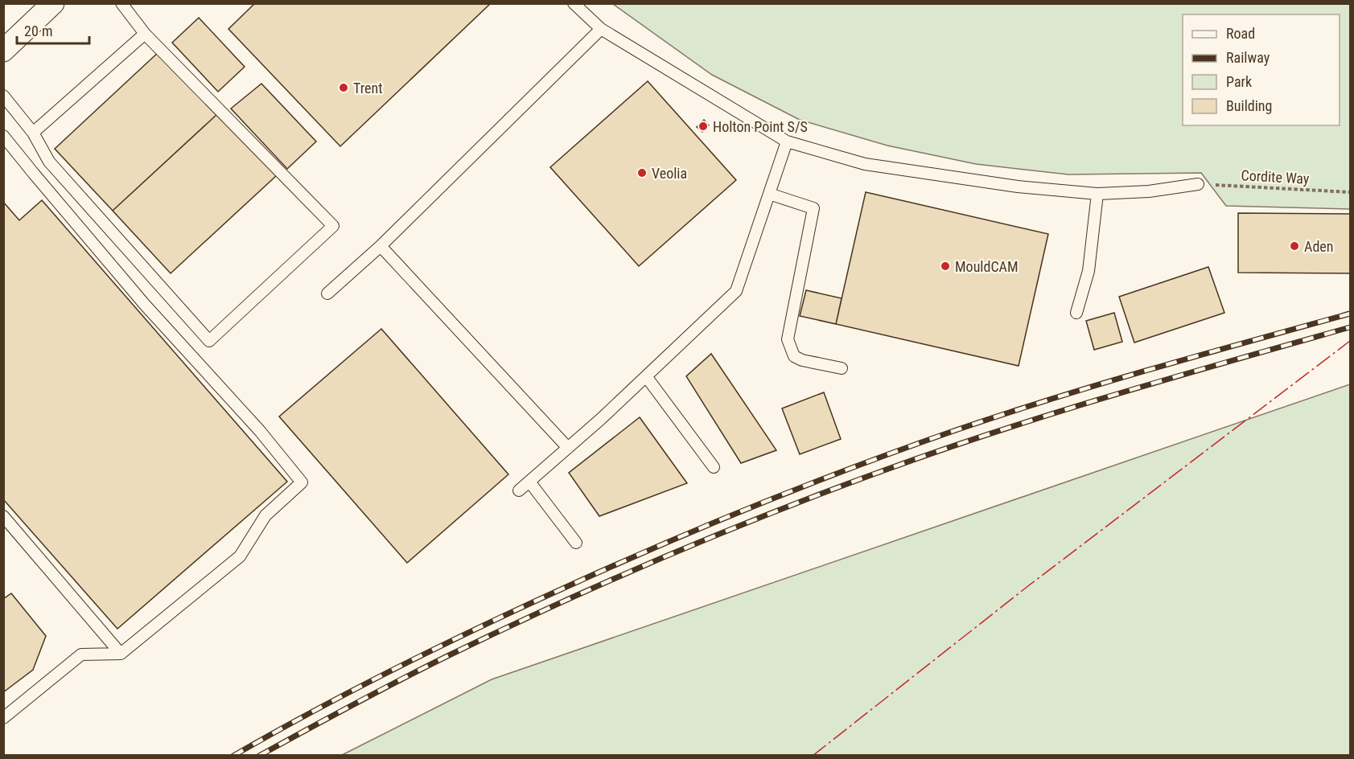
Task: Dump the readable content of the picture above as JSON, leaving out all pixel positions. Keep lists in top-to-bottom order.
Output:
{
  "streets": {
    "path": ["Cordite Way"]
  },
  "places": [
    "Trent",
    "Holton Point S/S",
    "Veolia",
    "Aden",
    "MouldCAM"
  ],
  "legend": [
    "Road",
    "Railway",
    "Park",
    "Building"
  ],
  "scale_bar": "20 m"
}
